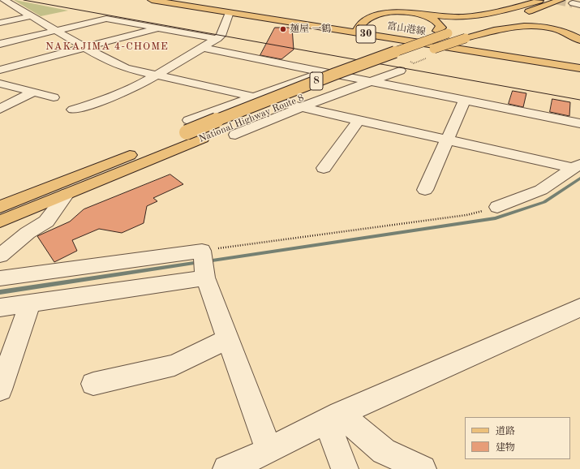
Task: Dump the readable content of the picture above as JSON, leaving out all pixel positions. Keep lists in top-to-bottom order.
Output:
{
  "streets": {
    "main road": [
      "富山港線",
      "30",
      "8",
      "National Highway Route 8"
    ]
  },
  "districts": ["NAKAJIMA 4-CHOME"],
  "places": ["麺屋 一鶴"],
  "legend": ["道路", "建物"]
}
